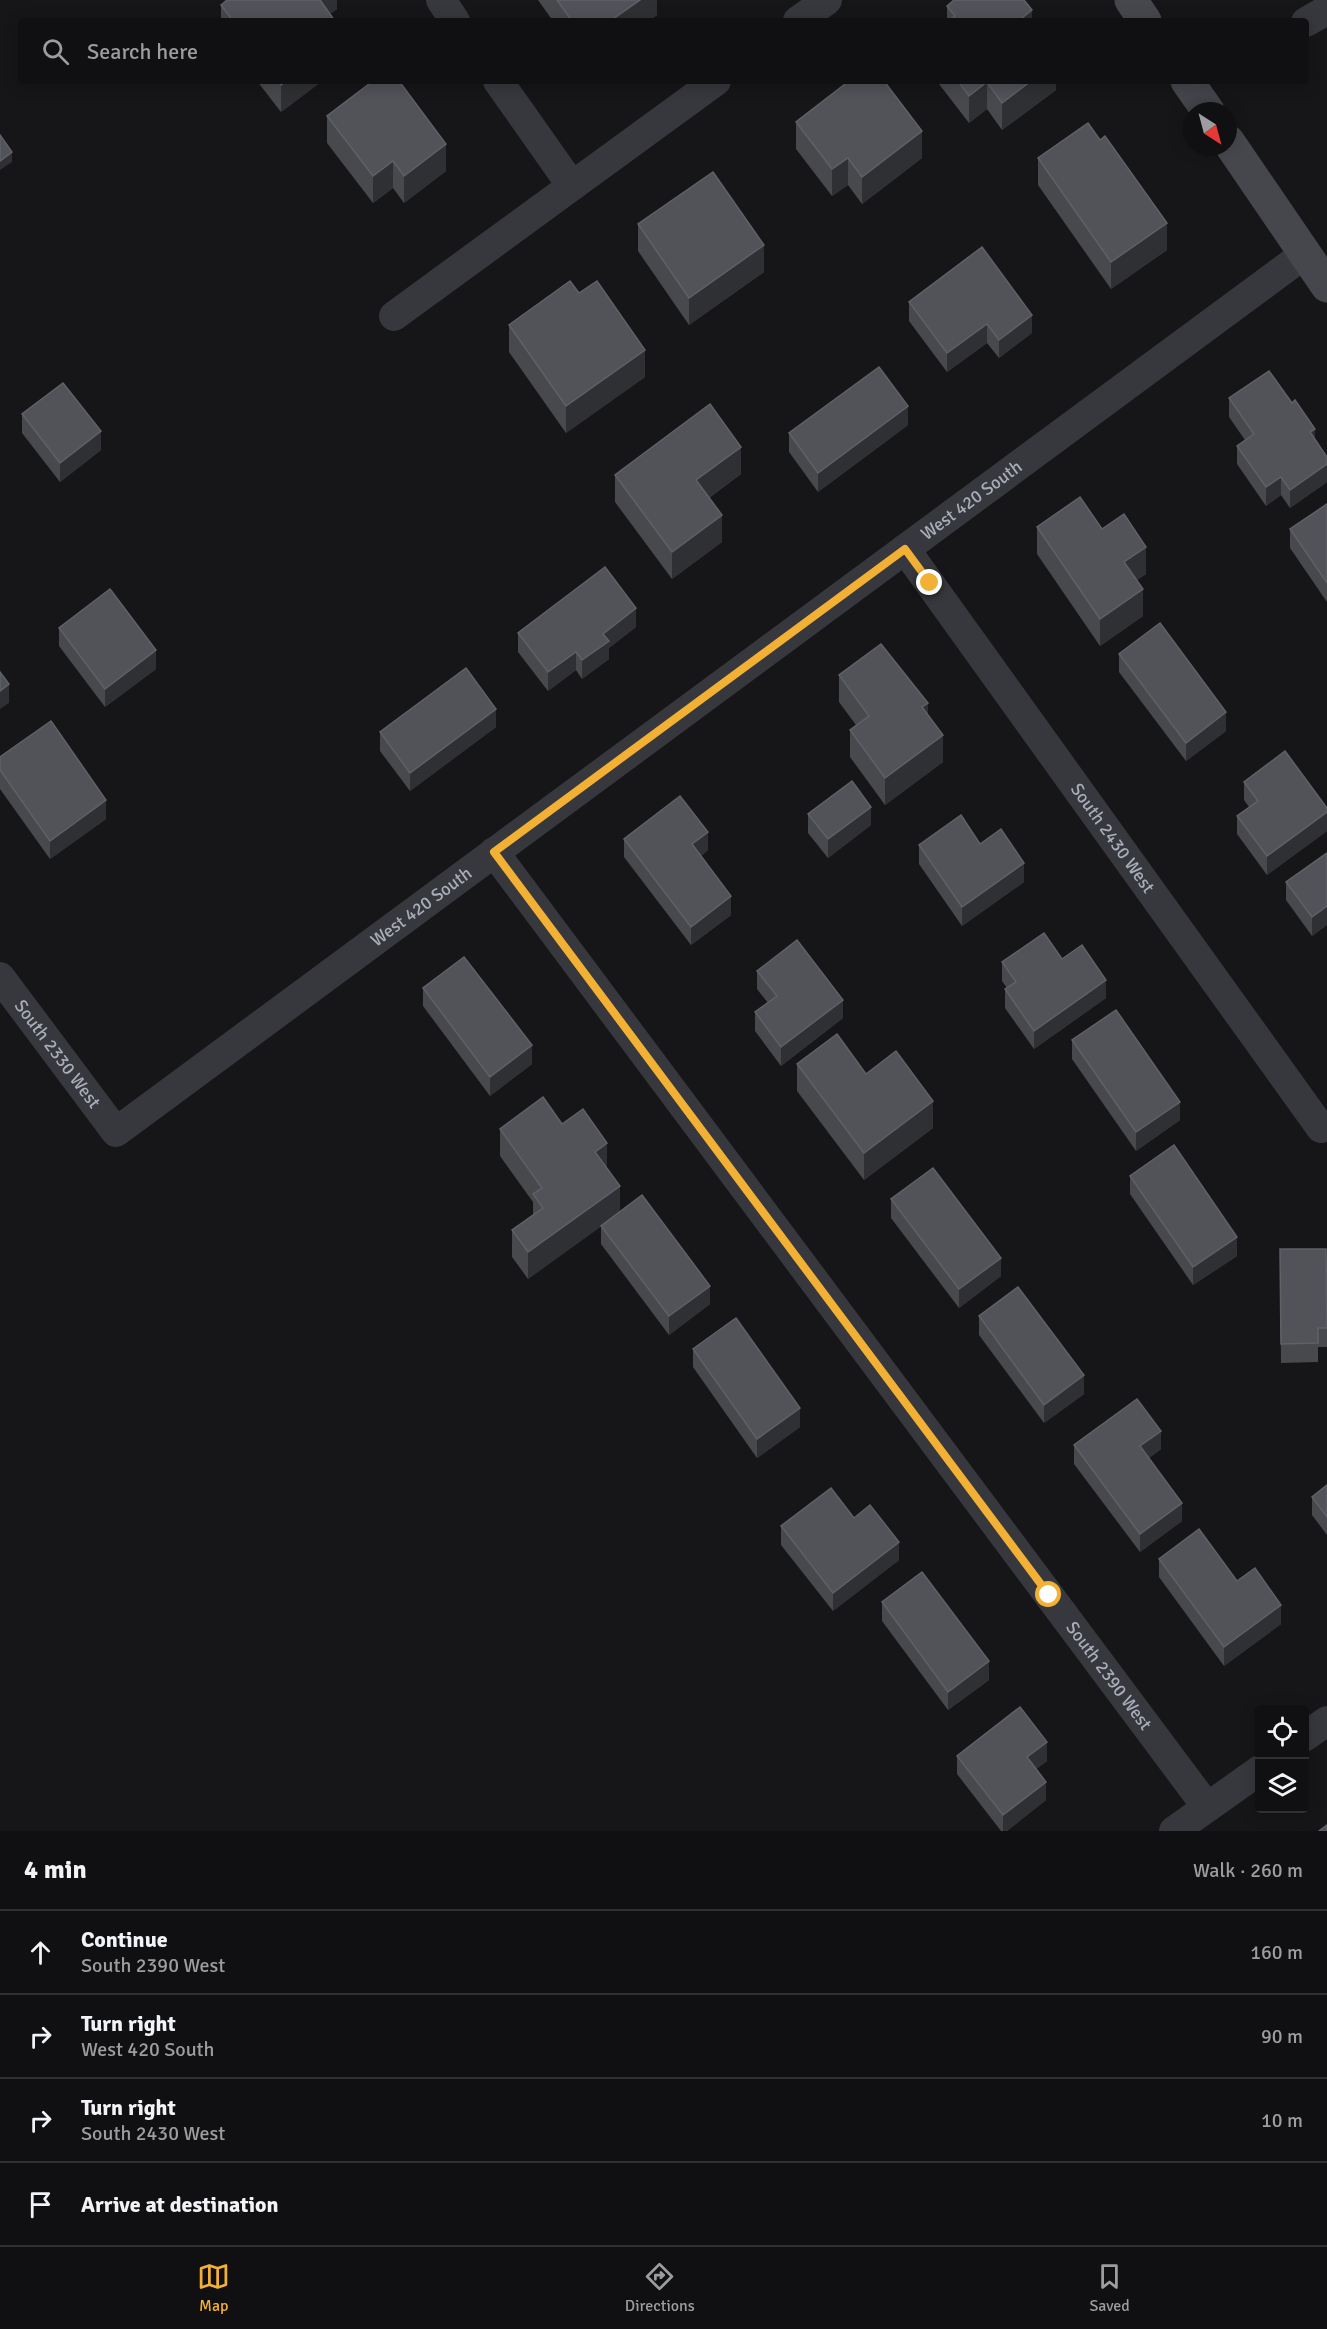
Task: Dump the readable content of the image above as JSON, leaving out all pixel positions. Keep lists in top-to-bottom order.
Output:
{
  "streets": {
    "street": [
      "West 420 South",
      "South 2430 West",
      "South 2330 West",
      "South 2390 West"
    ]
  },
  "crossings": [
    ["West 420 South", "South 2430 West"],
    ["West 420 South", "South 2330 West"],
    ["West 420 South", "South 2390 West"]
  ],
  "north": "bottom right",
  "page": {
    "search": "Search here",
    "heading": ["4 min", "Walk · 260 m"],
    "list": [
      ["Continue", "South 2390 West", "160 m"],
      ["Turn right", "West 420 South", "90 m"],
      ["Turn right", "South 2430 West", "10 m"],
      "Arrive at destination"
    ],
    "nav": ["Map", "Directions", "Saved"]
  }
}
